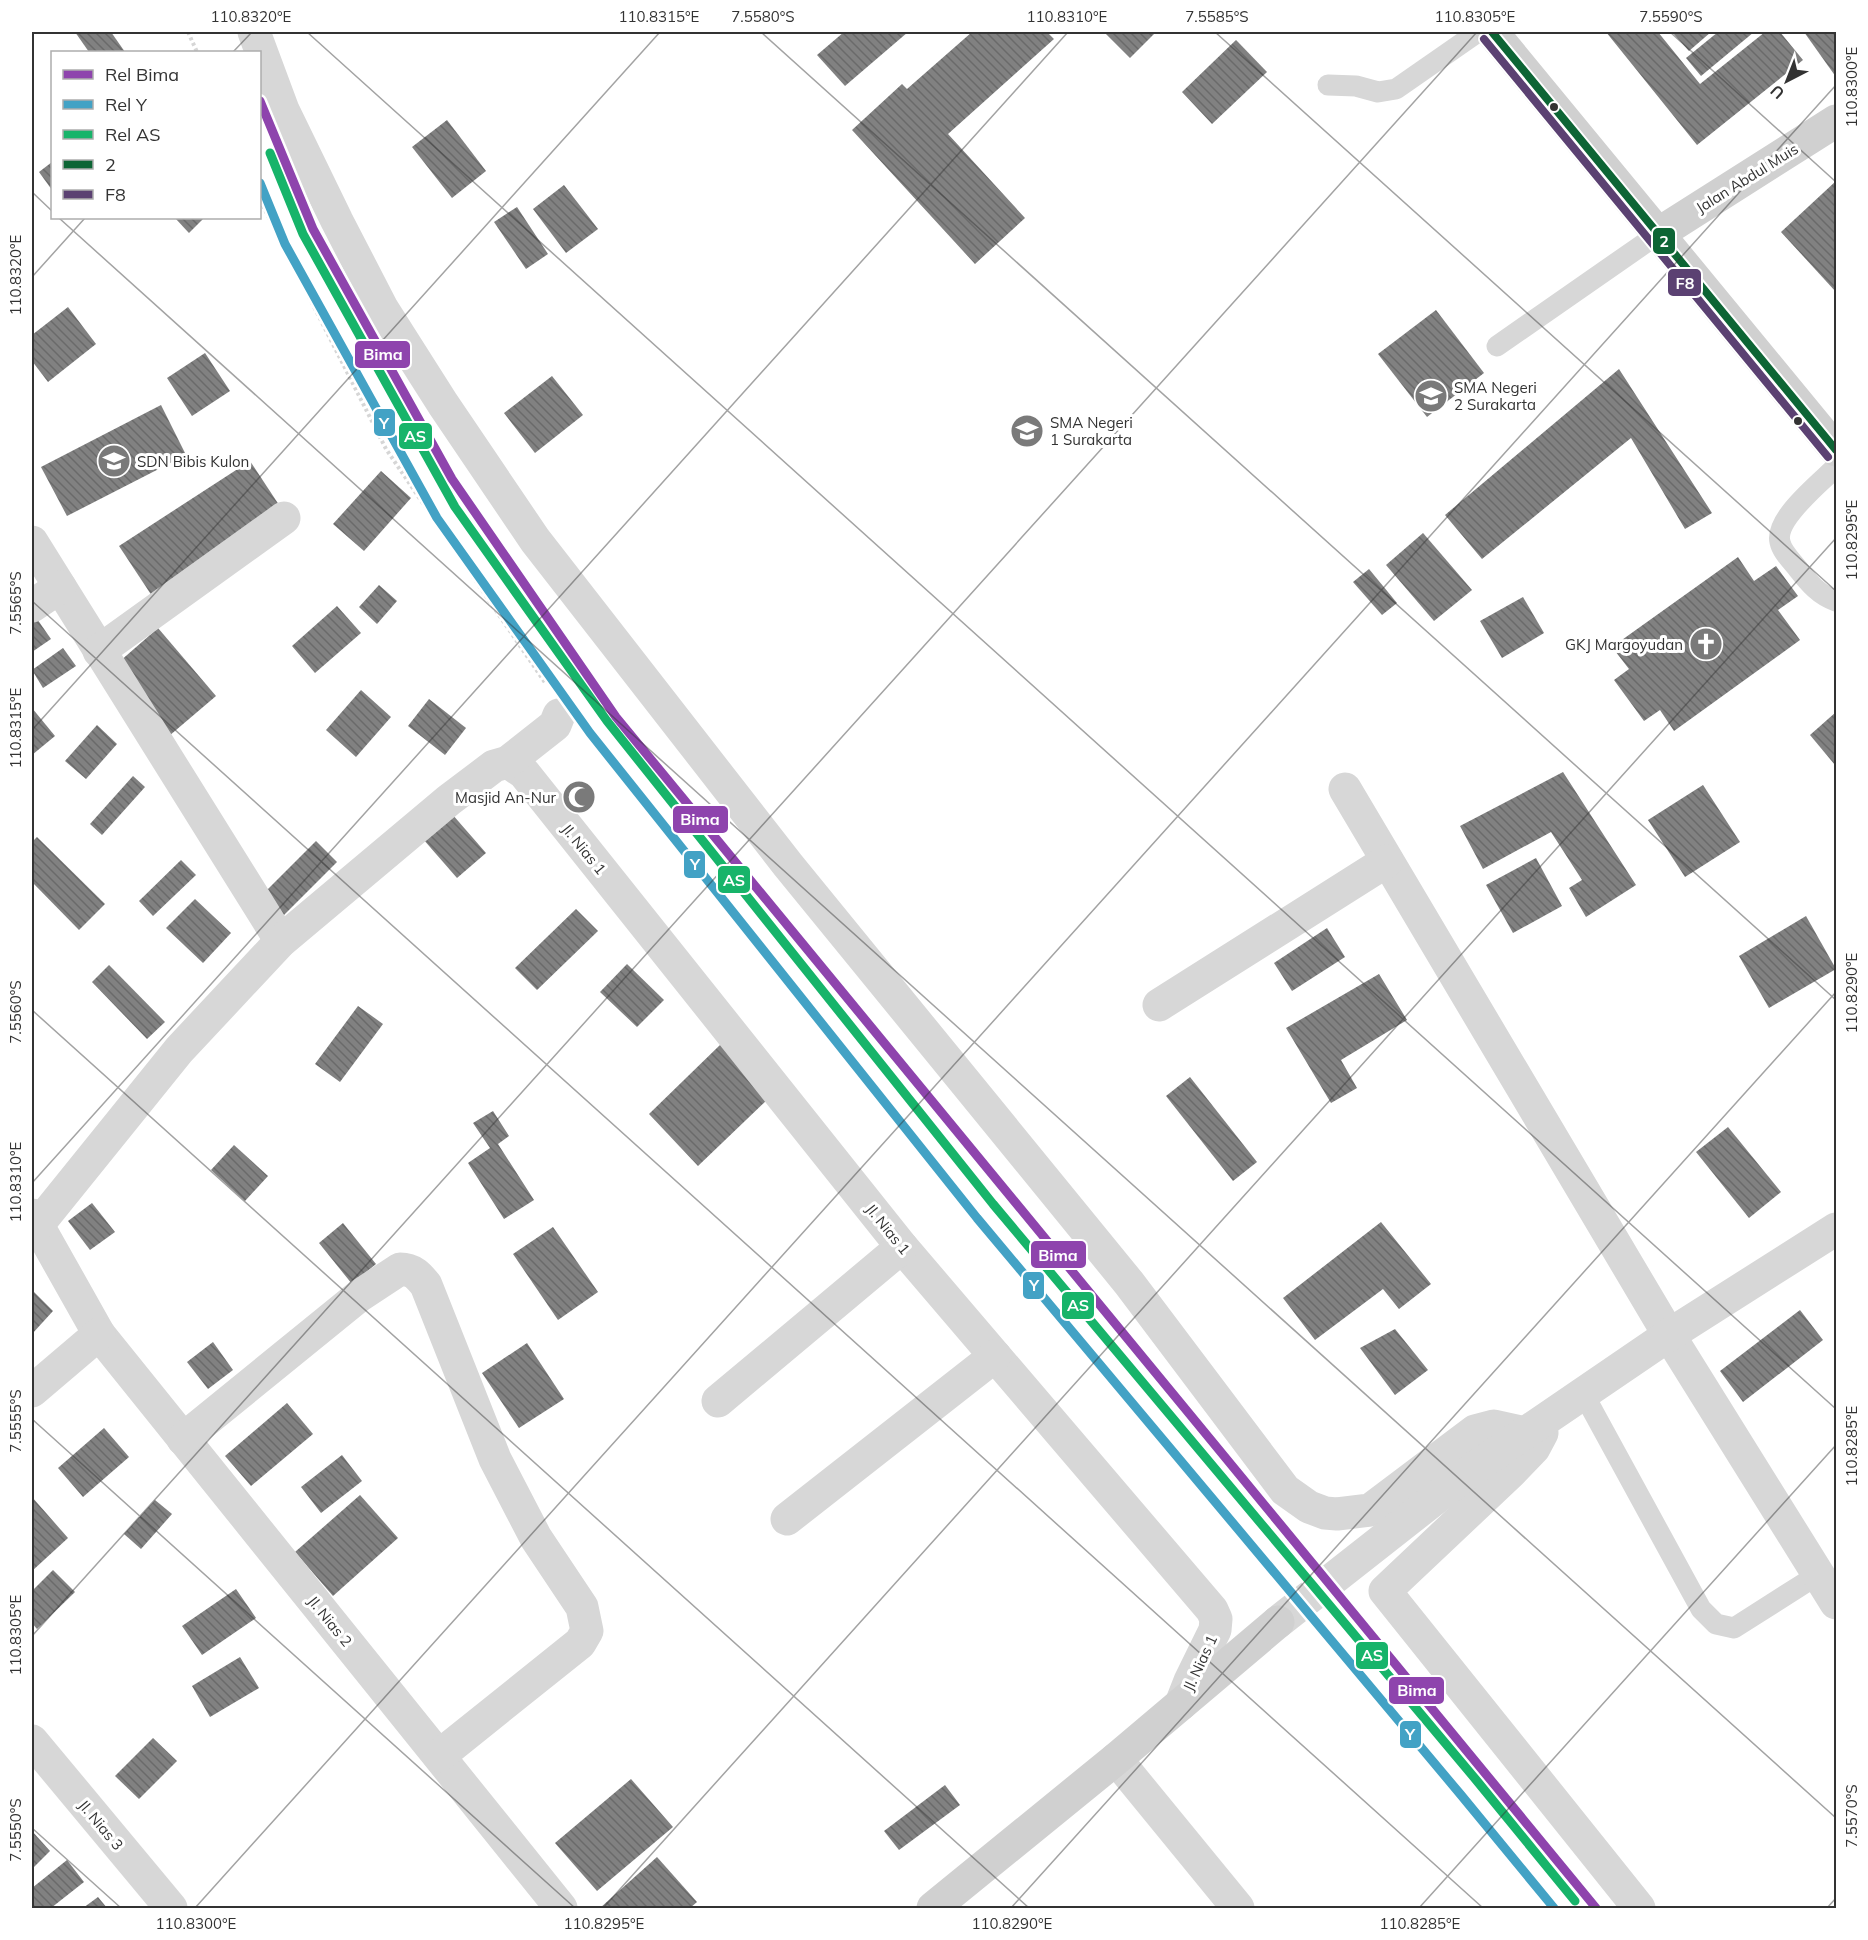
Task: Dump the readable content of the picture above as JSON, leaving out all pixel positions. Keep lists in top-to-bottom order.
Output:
{
  "streets": {
    "main road": ["Jalan Abdul Muis"],
    "street": ["Jl. Nias 1", "Jl. Nias 2", "Jl. Nias 3"]
  },
  "places": {
    "school or university": ["SMA Negeri 2 Surakarta", "SMA Negeri 1 Surakarta", "SDN Bibis Kulon"],
    "church": ["GKJ Margoyudan"],
    "mosque": ["Masjid An-Nur"]
  },
  "lines": [
    "transit line 2",
    "transit line F8",
    "rail line Bima",
    "rail line AS",
    "rail line Y"
  ],
  "legend": [
    "Rel Bima",
    "Rel Y",
    "Rel AS",
    "2",
    "F8"
  ],
  "north": "bottom left",
  "coordinates": [
    "110.8320°E",
    "110.8315°E",
    "7.5580°S",
    "110.8310°E",
    "7.5585°S",
    "110.8305°E",
    "7.5590°S",
    "110.8300°E",
    "110.8295°E",
    "7.5565°S",
    "110.8290°E",
    "7.5560°S",
    "7.5555°S",
    "110.8285°E",
    "7.5570°S",
    "7.5550°S"
  ]
}
